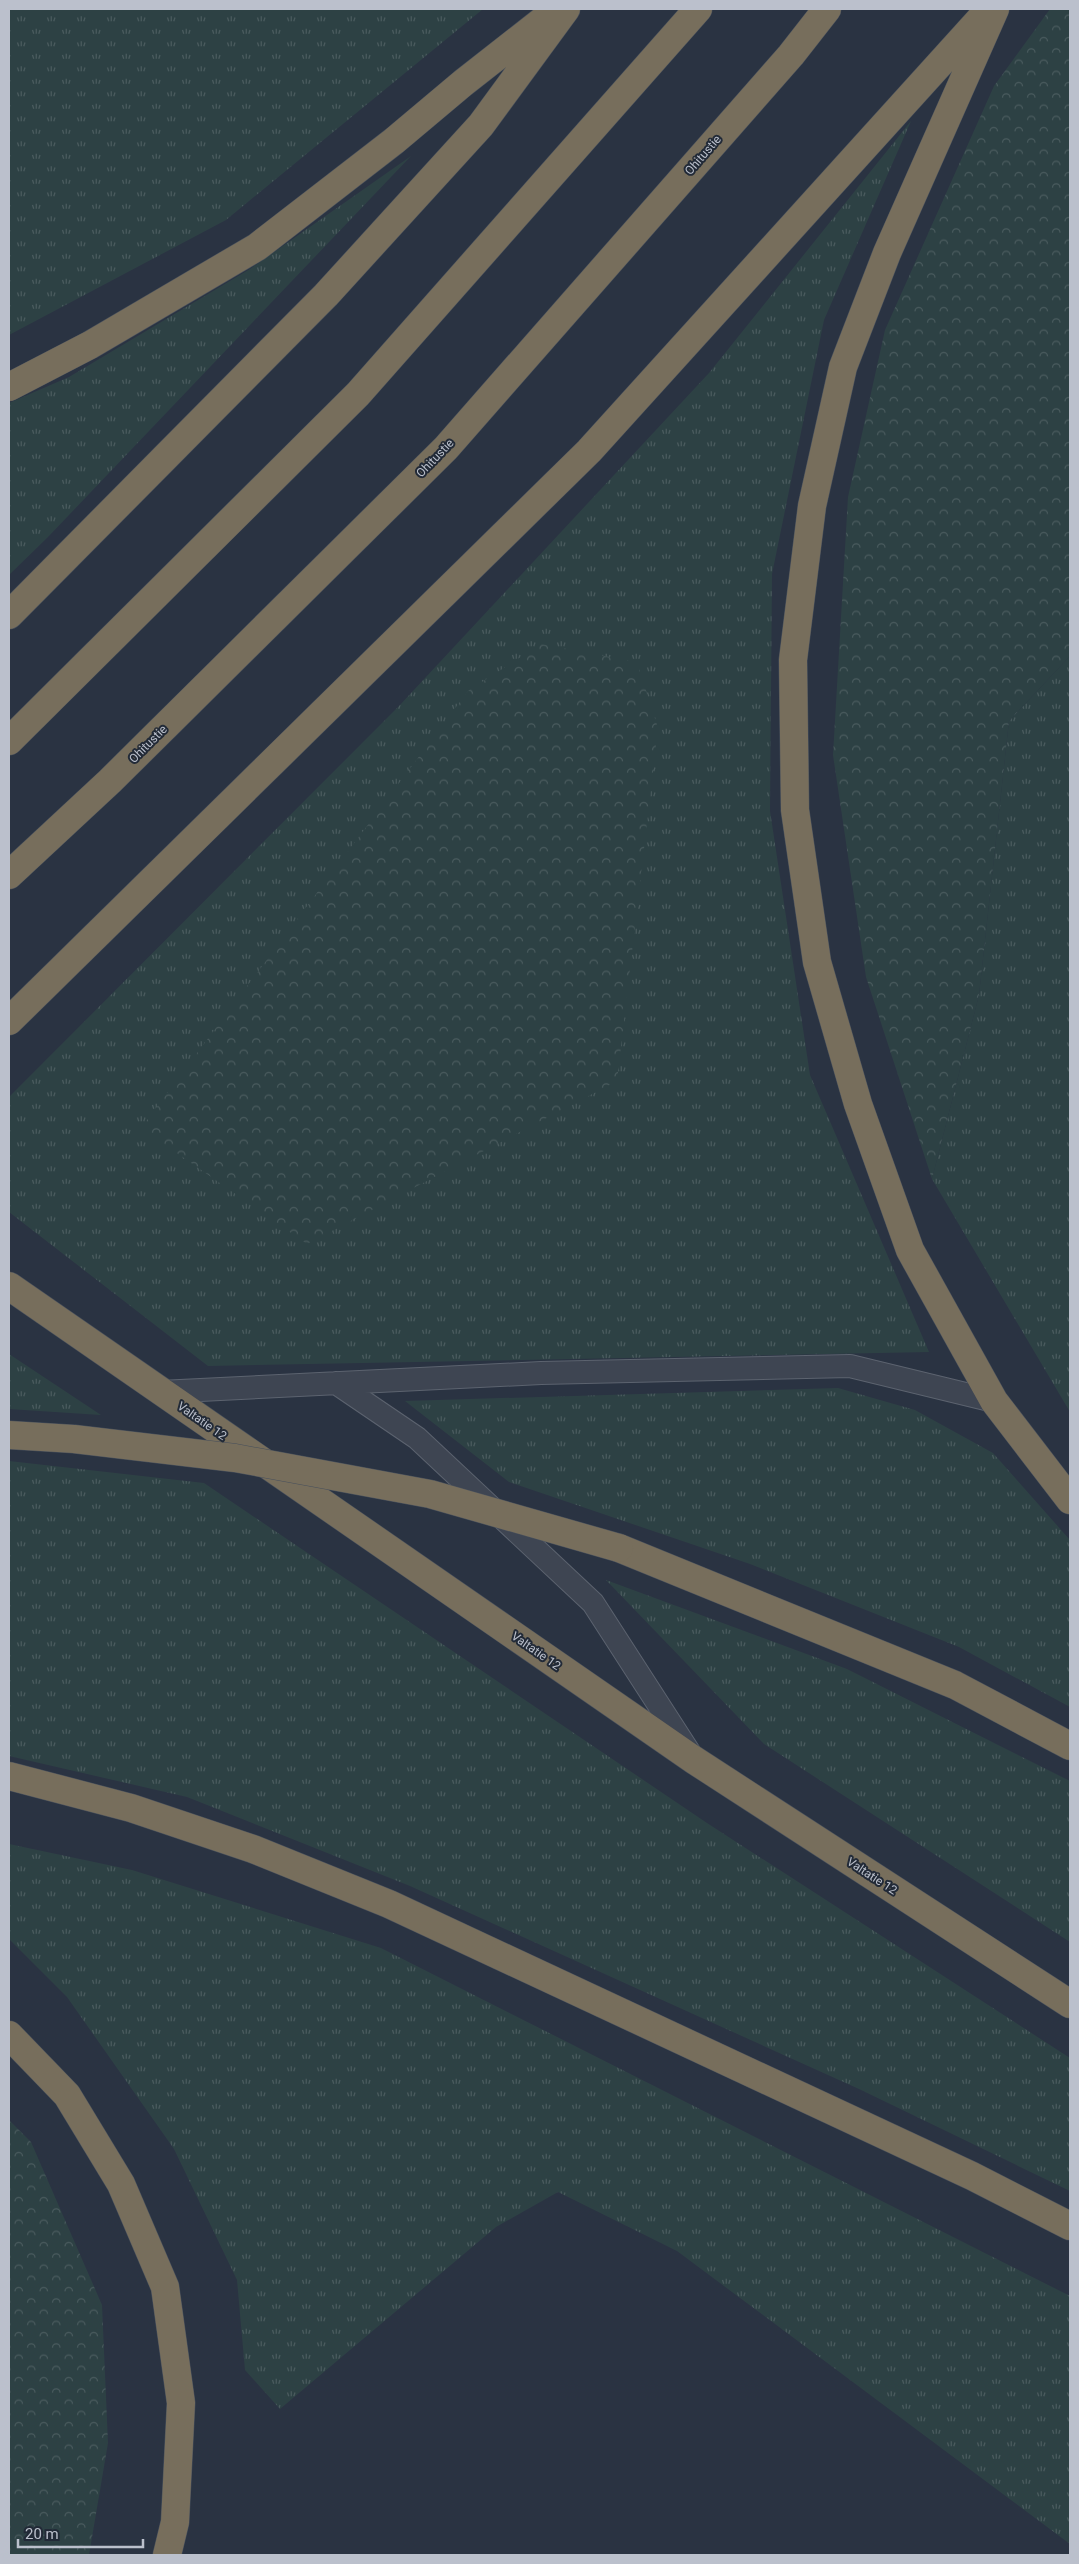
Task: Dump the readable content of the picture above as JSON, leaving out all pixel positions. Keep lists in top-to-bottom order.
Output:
{
  "streets": {
    "highway": ["Ohitustie", "Valtatie 12"]
  },
  "scale_bar": "20 m"
}
